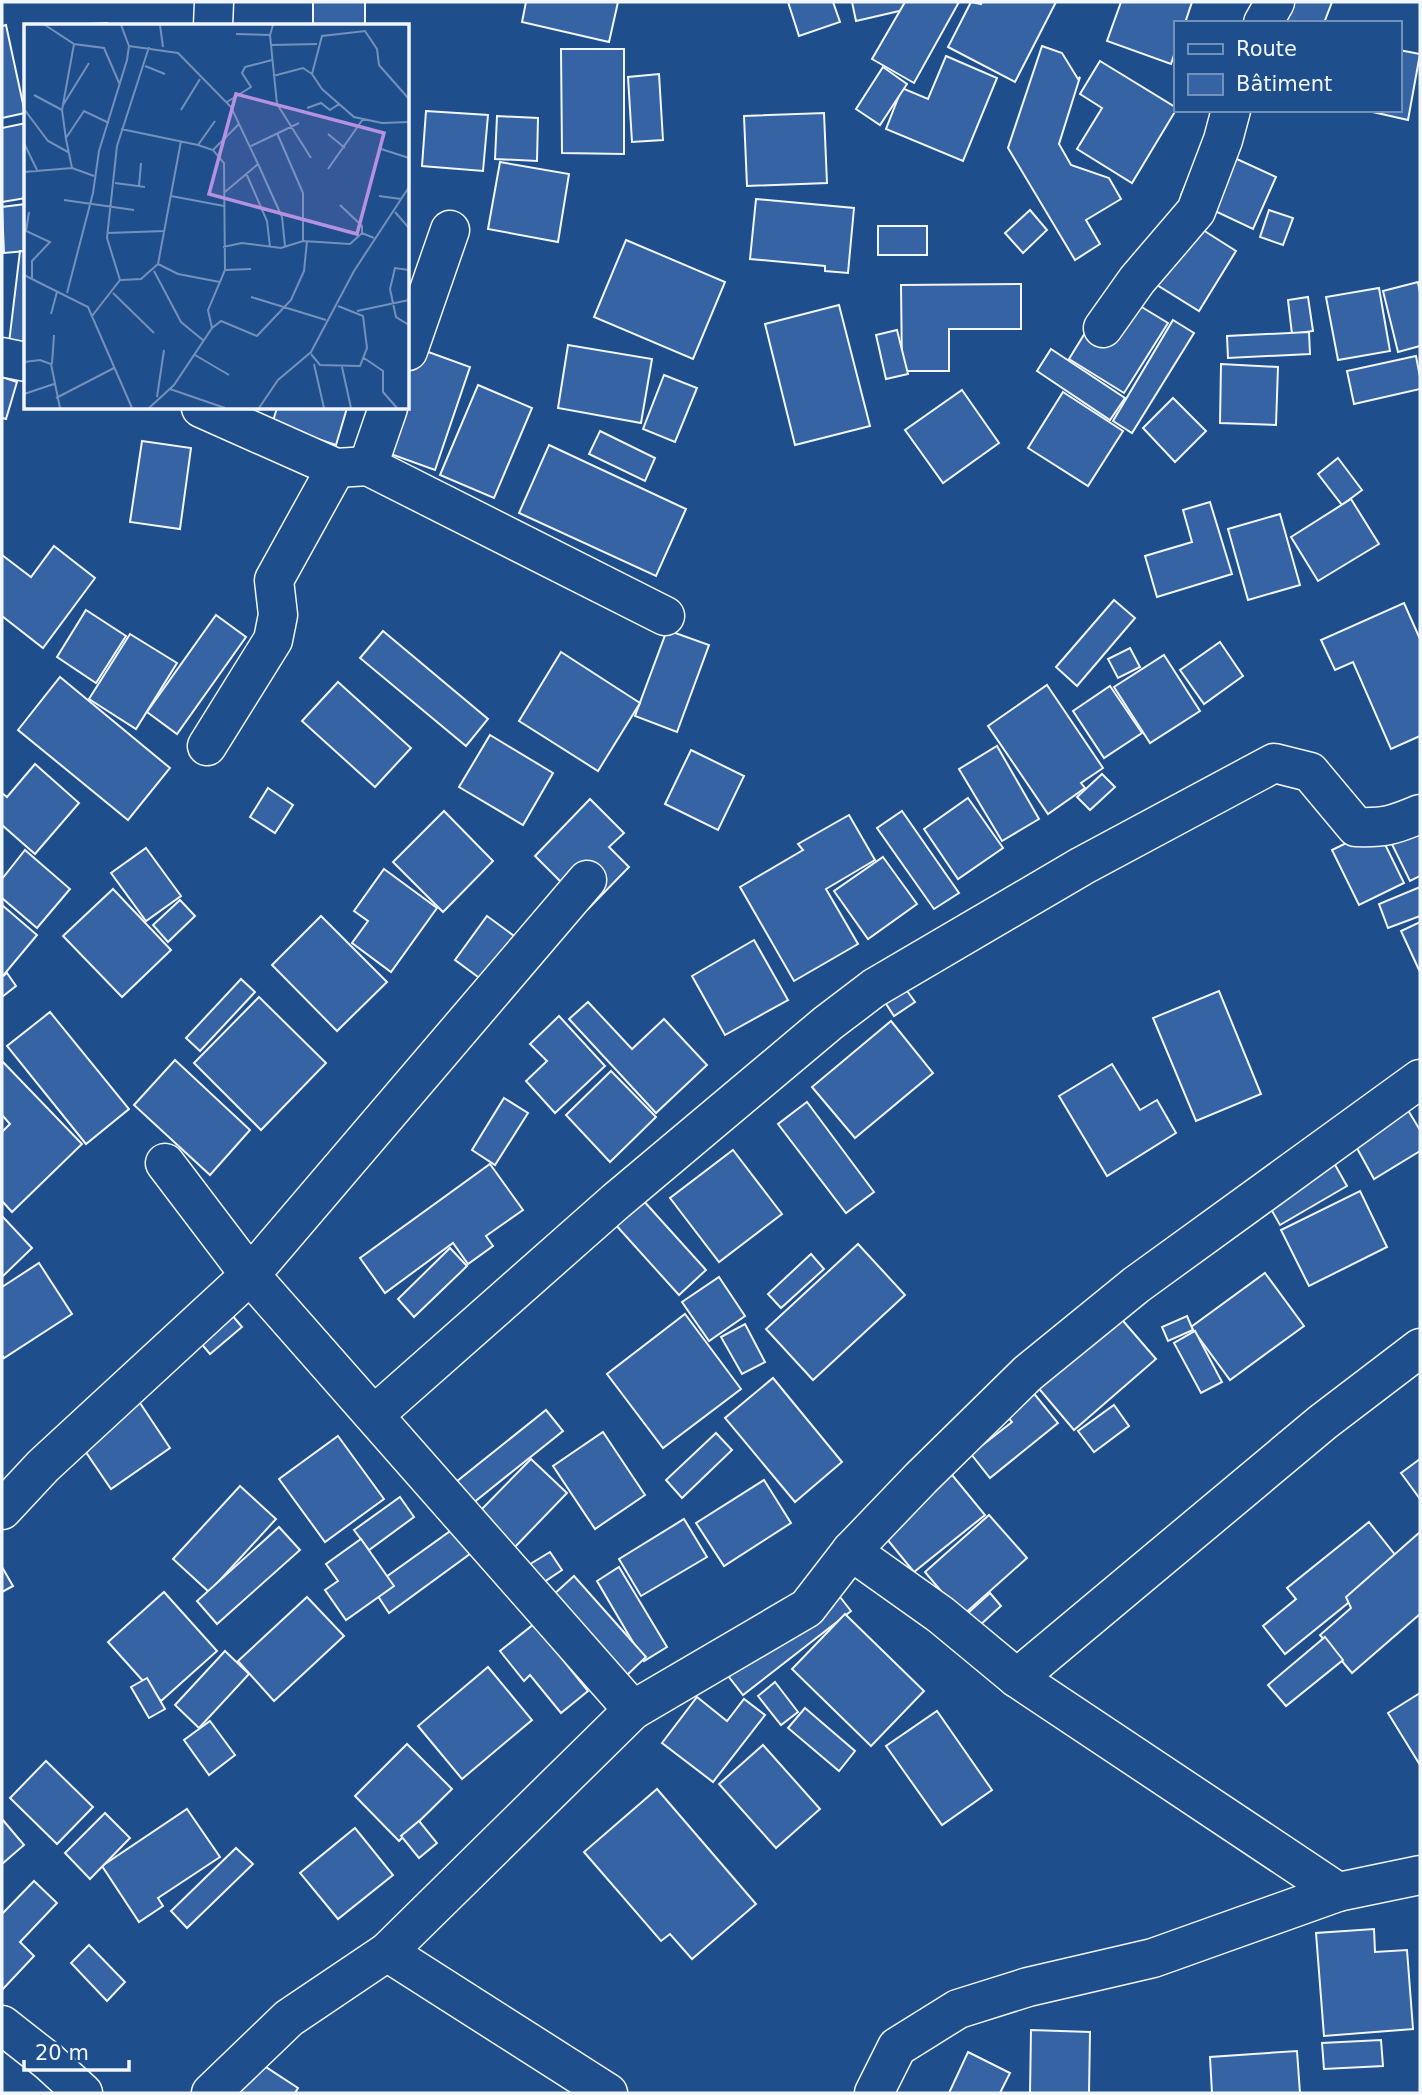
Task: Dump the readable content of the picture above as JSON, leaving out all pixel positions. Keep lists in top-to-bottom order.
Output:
{
  "legend": ["Route", "Bâtiment"],
  "scale_bar": "20 m"
}
